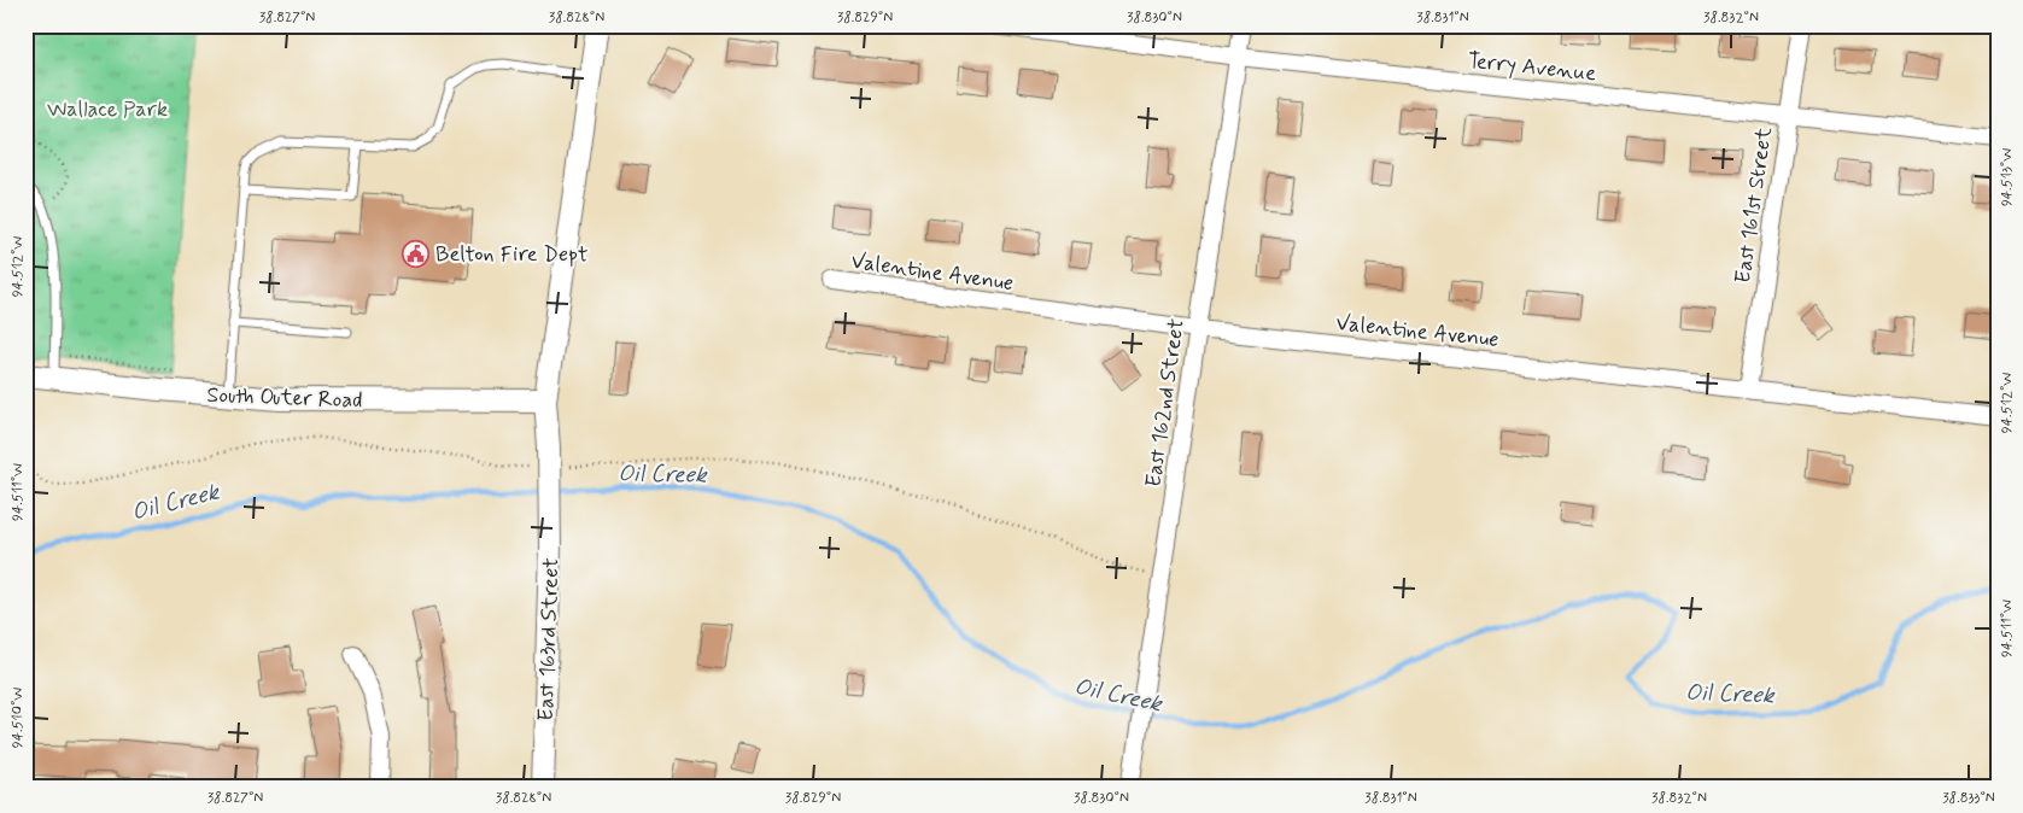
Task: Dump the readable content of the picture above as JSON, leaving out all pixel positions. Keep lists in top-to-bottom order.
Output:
{
  "streets": {
    "street": [
      "Terry Avenue",
      "East 161st Street",
      "Valentine Avenue",
      "South Outer Road",
      "East 162nd Street",
      "East 163rd Street"
    ]
  },
  "crossings": [
    ["Terry Avenue", "East 161st Street"],
    ["Terry Avenue", "East 162nd Street"],
    ["East 161st Street", "Valentine Avenue"],
    ["Valentine Avenue", "East 162nd Street"],
    ["South Outer Road", "East 163rd Street"]
  ],
  "water": ["Oil Creek"],
  "parks": ["Wallace Park"],
  "places": {
    "public building": ["Belton Fire Dept"]
  },
  "coordinates": [
    "38.827°N",
    "38.828°N",
    "38.829°N",
    "38.830°N",
    "38.831°N",
    "38.832°N",
    "94.513°W",
    "94.512°W",
    "94.511°W",
    "94.510°W",
    "38.833°N"
  ]
}
